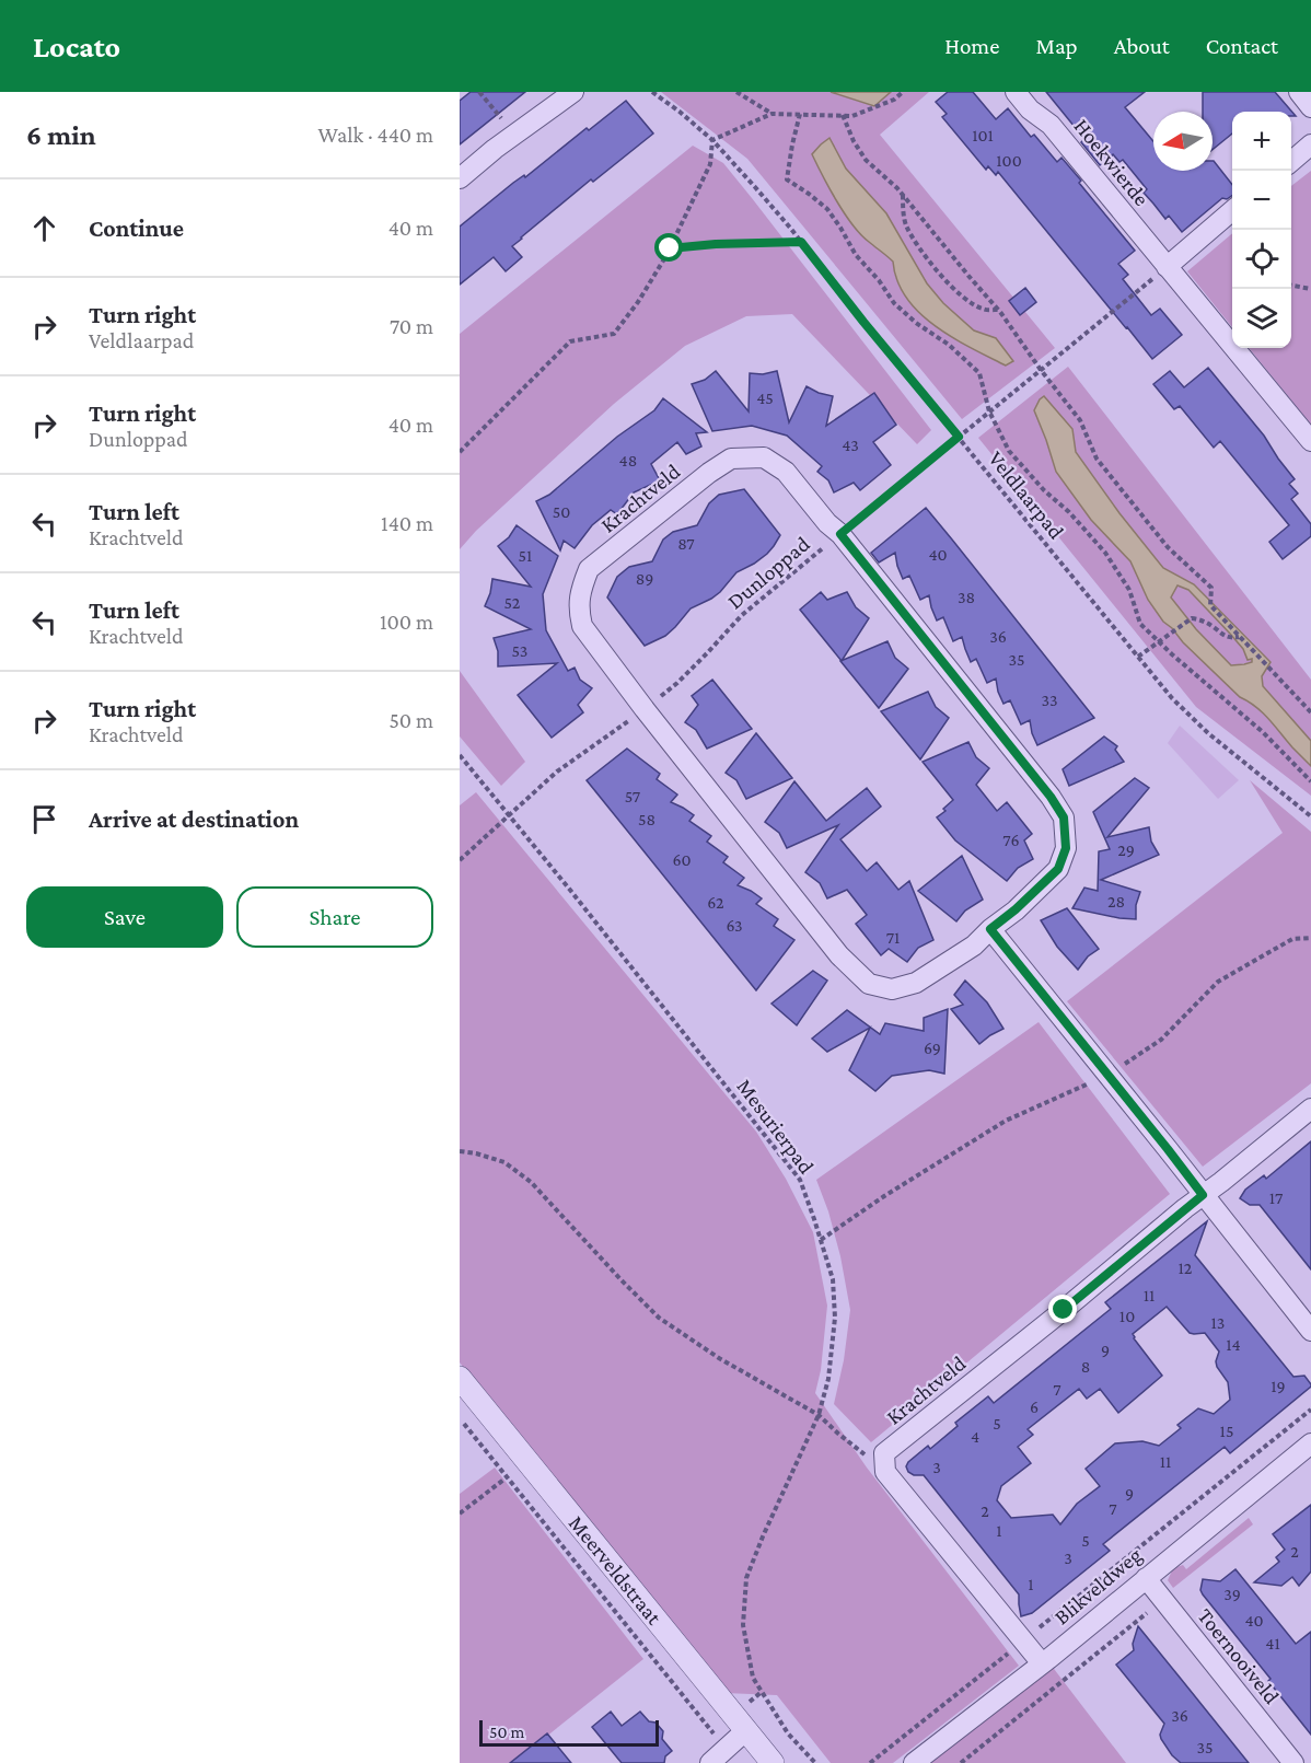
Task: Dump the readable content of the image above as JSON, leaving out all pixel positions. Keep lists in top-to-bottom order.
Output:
{
  "streets": {
    "street": [
      "Hoekwierde",
      "Krachtveld",
      "Meerveldstraat",
      "Blikveldweg",
      "Toernooiveld"
    ],
    "path": ["Veldlaarpad", "Dunloppad", "Mesurierpad"]
  },
  "crossings": [
    ["Hoekwierde", "Dunloppad"],
    ["Veldlaarpad", "Dunloppad"],
    ["Krachtveld", "Dunloppad"],
    ["Dunloppad", "Mesurierpad"],
    ["Blikveldweg", "Toernooiveld"]
  ],
  "house_numbers": [
    "101",
    "100",
    "45",
    "43",
    "48",
    "50",
    "87",
    "40",
    "51",
    "89",
    "38",
    "52",
    "36",
    "53",
    "35",
    "33",
    "57",
    "58",
    "76",
    "29",
    "60",
    "28",
    "62",
    "63",
    "71",
    "69",
    "17",
    "12",
    "11",
    "10",
    "13",
    "14",
    "9",
    "8",
    "19",
    "7",
    "6",
    "5",
    "15",
    "4",
    "11",
    "3",
    "9",
    "7",
    "2",
    "1",
    "5",
    "2",
    "3",
    "1",
    "39",
    "40",
    "41",
    "36",
    "35"
  ],
  "scale_bar": "50 m",
  "north": "left",
  "page": {
    "header": "Locato",
    "nav": [
      "Home",
      "Map",
      "About",
      "Contact"
    ],
    "heading": ["6 min", "Walk · 440 m"],
    "map_buttons": ["+", "−"],
    "list": [
      ["Continue", "40 m"],
      ["Turn right", "Veldlaarpad", "70 m"],
      ["Turn right", "Dunloppad", "40 m"],
      ["Turn left", "Krachtveld", "140 m"],
      ["Turn left", "Krachtveld", "100 m"],
      ["Turn right", "Krachtveld", "50 m"],
      "Arrive at destination"
    ],
    "buttons": ["Save", "Share"],
    "scale": "50 m"
  }
}
